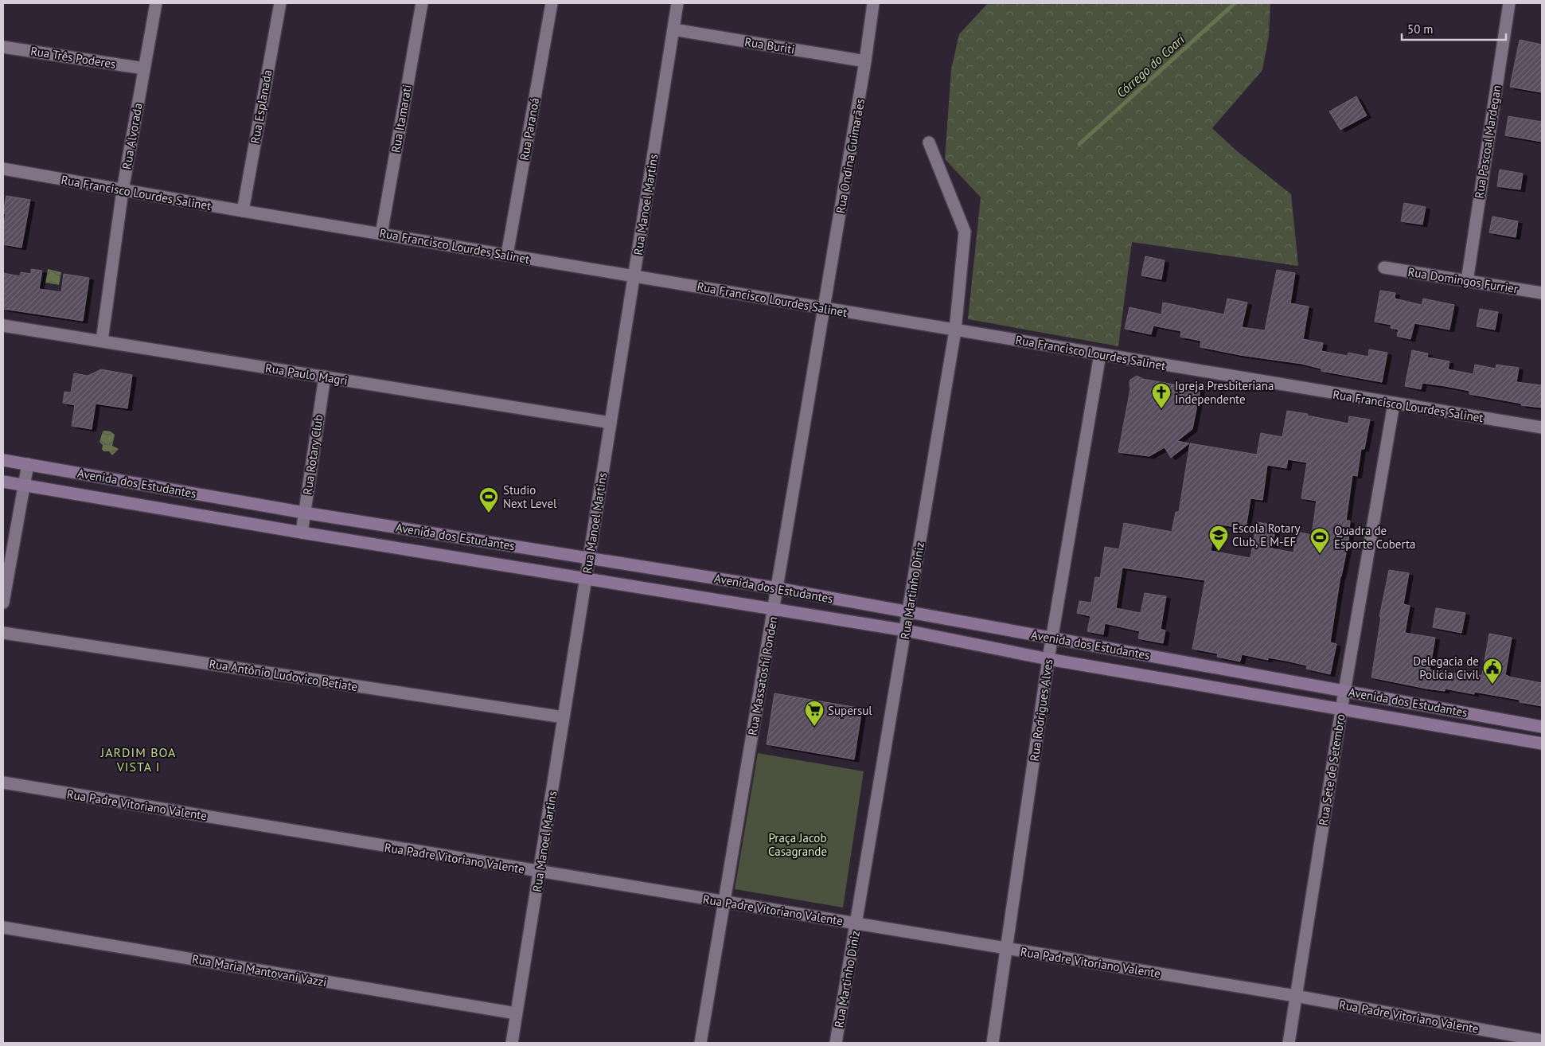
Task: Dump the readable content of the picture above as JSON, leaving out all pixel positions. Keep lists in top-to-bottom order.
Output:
{
  "streets": {
    "street": [
      "Rua Buriti",
      "Rua Três Poderes",
      "Rua Esplanada",
      "Rua Itamarati",
      "Rua Paranoá",
      "Rua Alvorada",
      "Rua Pascoal Mardegan",
      "Rua Ondina Guimarães",
      "Rua Francisco Lourdes Salinet",
      "Rua Manoel Martins",
      "Rua Domingos Furrier",
      "Rua Paulo Magri",
      "Rua Rotary Club",
      "Avenida dos Estudantes",
      "Rua Martinho Diniz",
      "Rua Antônio Ludovico Betiate",
      "Rua Massatoshi Ronden",
      "Rua Rodrigues Alves",
      "Rua Sete de Setembro",
      "Rua Padre Vitoriano Valente",
      "Rua Maria Mantovani Vazzi"
    ]
  },
  "crossings": [
    ["Rua Buriti", "Rua Ondina Guimarães"],
    ["Rua Buriti", "Rua Manoel Martins"],
    ["Rua Três Poderes", "Rua Alvorada"],
    ["Rua Esplanada", "Rua Francisco Lourdes Salinet"],
    ["Rua Itamarati", "Rua Francisco Lourdes Salinet"],
    ["Rua Paranoá", "Rua Francisco Lourdes Salinet"],
    ["Rua Alvorada", "Rua Francisco Lourdes Salinet"],
    ["Rua Alvorada", "Rua Paulo Magri"],
    ["Rua Pascoal Mardegan", "Rua Domingos Furrier"],
    ["Rua Ondina Guimarães", "Rua Francisco Lourdes Salinet"],
    ["Rua Ondina Guimarães", "Rua Massatoshi Ronden"],
    ["Rua Francisco Lourdes Salinet", "Rua Manoel Martins"],
    ["Rua Francisco Lourdes Salinet", "Rua Martinho Diniz"],
    ["Rua Francisco Lourdes Salinet", "Rua Massatoshi Ronden"],
    ["Rua Francisco Lourdes Salinet", "Rua Rodrigues Alves"],
    ["Rua Francisco Lourdes Salinet", "Rua Sete de Setembro"],
    ["Rua Manoel Martins", "Rua Paulo Magri"],
    ["Rua Manoel Martins", "Avenida dos Estudantes"],
    ["Rua Manoel Martins", "Rua Antônio Ludovico Betiate"],
    ["Rua Manoel Martins", "Rua Padre Vitoriano Valente"],
    ["Rua Manoel Martins", "Rua Maria Mantovani Vazzi"],
    ["Rua Paulo Magri", "Rua Rotary Club"],
    ["Rua Rotary Club", "Avenida dos Estudantes"],
    ["Avenida dos Estudantes", "Rua Martinho Diniz"],
    ["Avenida dos Estudantes", "Rua Massatoshi Ronden"],
    ["Avenida dos Estudantes", "Rua Rodrigues Alves"],
    ["Avenida dos Estudantes", "Rua Sete de Setembro"],
    ["Rua Martinho Diniz", "Rua Padre Vitoriano Valente"],
    ["Rua Massatoshi Ronden", "Rua Padre Vitoriano Valente"],
    ["Rua Rodrigues Alves", "Rua Padre Vitoriano Valente"],
    ["Rua Sete de Setembro", "Rua Padre Vitoriano Valente"]
  ],
  "districts": ["JARDIM BOA VISTA I"],
  "water": ["Córrego do Coarí"],
  "parks": ["Praça Jacob Casagrande"],
  "places": {
    "church": ["Igreja Presbiteriana Independente"],
    "sports": ["Studio Next Level", "Quadra de Esporte Coberta"],
    "school or university": ["Escola Rotary Club, E M-EF"],
    "public building": ["Delegacia de Polícia Civil"],
    "supermarket": ["Supersul"]
  },
  "scale_bar": "50 m"
}
